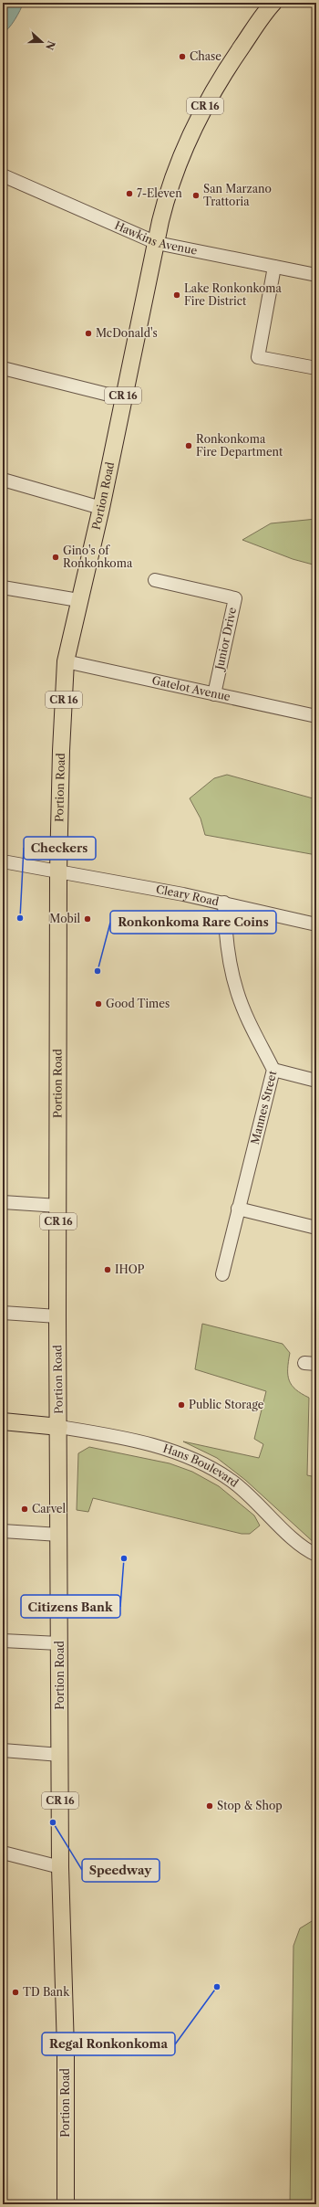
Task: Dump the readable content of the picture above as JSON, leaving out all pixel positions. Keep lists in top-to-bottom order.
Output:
{
  "streets": {
    "main road": ["CR 16", "Portion Road"],
    "street": [
      "Hawkins Avenue",
      "Junior Drive",
      "Gatelot Avenue",
      "Cleary Road",
      "Mannes Street",
      "Hans Boulevard"
    ]
  },
  "crossings": [
    ["Hawkins Avenue", "Portion Road"],
    ["Portion Road", "Gatelot Avenue"],
    ["Portion Road", "Cleary Road"],
    ["Portion Road", "Hans Boulevard"],
    ["Junior Drive", "Gatelot Avenue"],
    ["Cleary Road", "Mannes Street"]
  ],
  "places": [
    "Chase",
    "7-Eleven",
    "San Marzano Trattoria",
    "Lake Ronkonkoma Fire District",
    "McDonald's",
    "Ronkonkoma Fire Department",
    "Gino's of Ronkonkoma",
    "Checkers",
    "Mobil",
    "Ronkonkoma Rare Coins",
    "Good Times",
    "IHOP",
    "Public Storage",
    "Carvel",
    "Citizens Bank",
    "Stop & Shop",
    "Speedway",
    "Regal Ronkonkoma",
    "TD Bank"
  ],
  "north": "right"
}
